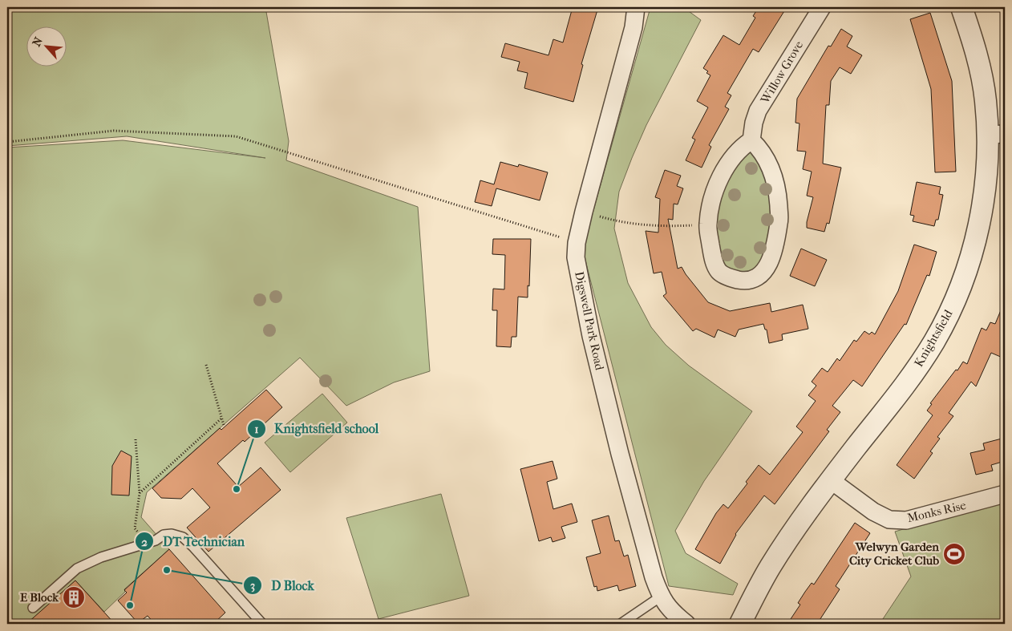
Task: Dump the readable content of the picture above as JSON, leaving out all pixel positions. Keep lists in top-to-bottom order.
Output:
{
  "streets": {
    "street": [
      "Willow Grove",
      "Digswell Park Road",
      "Knightsfield",
      "Monks Rise"
    ]
  },
  "crossings": [
    ["Knightsfield", "Monks Rise"]
  ],
  "places": {
    "other": ["Knightsfield school", "D Block", "DT Technician"],
    "sports": ["Welwyn Garden City Cricket Club"],
    "building": ["E Block"]
  },
  "north": "top left"
}
